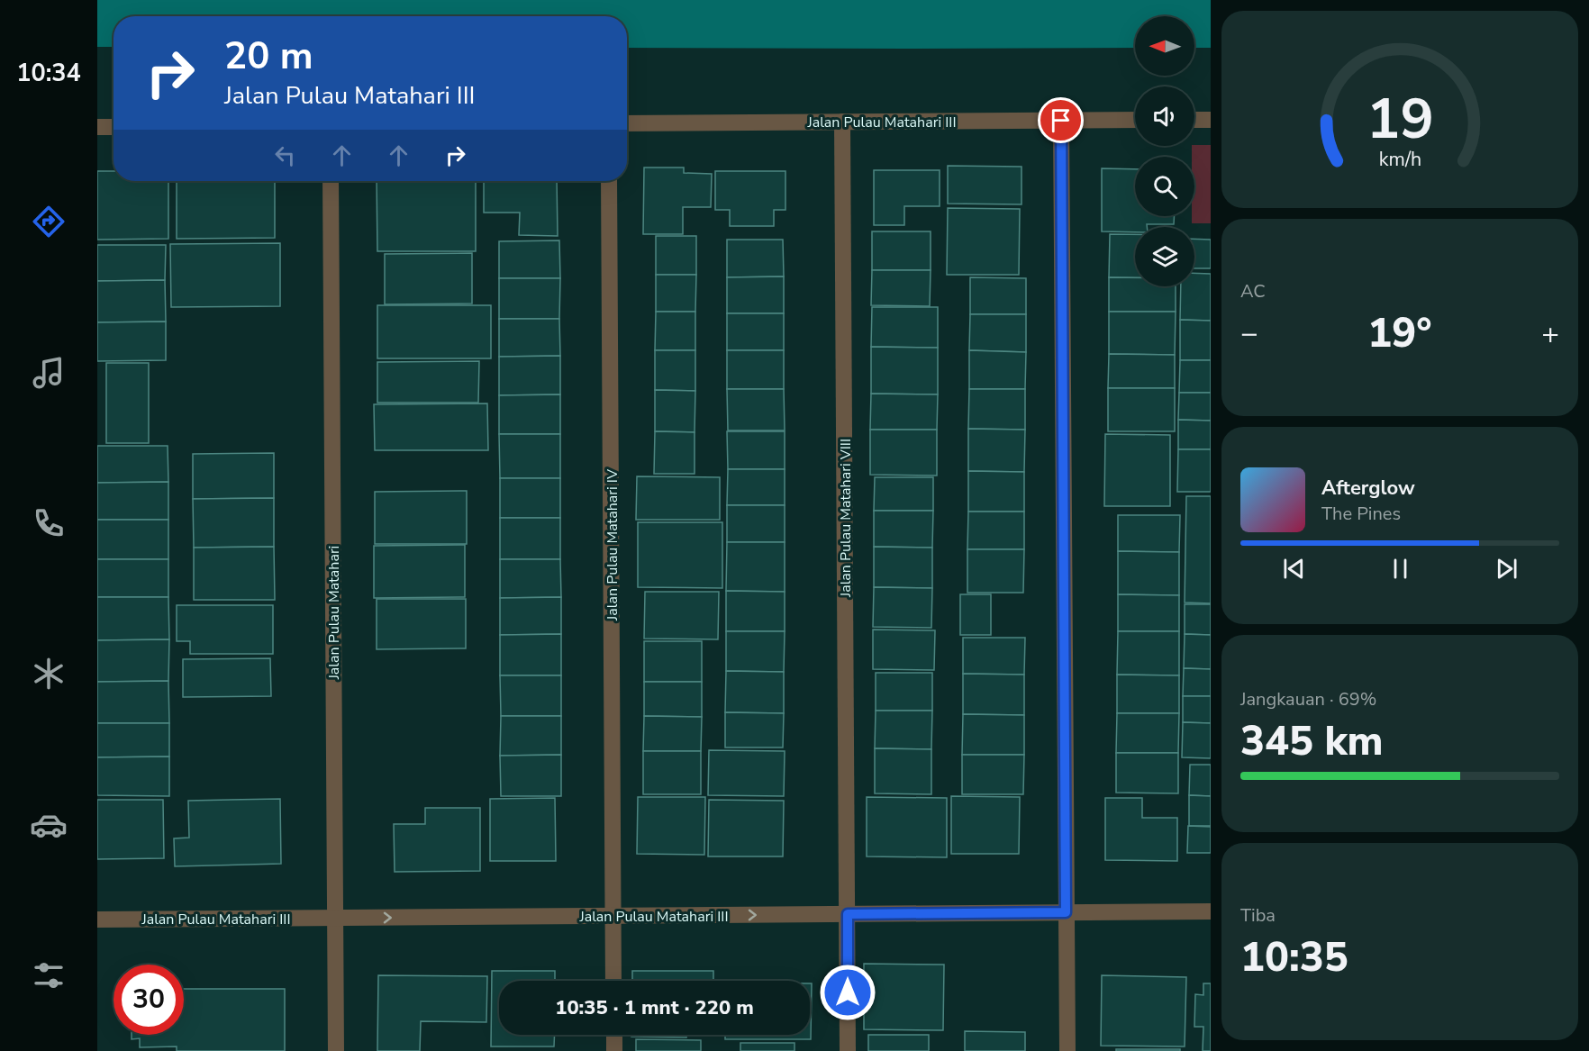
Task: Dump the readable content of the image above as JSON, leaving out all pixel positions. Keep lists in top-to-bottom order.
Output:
{
  "streets": {
    "street": [
      "Jalan Pulau Matahari III",
      "Jalan Pulau Matahari VIII",
      "Jalan Pulau Matahari IV",
      "Jalan Pulau Matahari"
    ]
  },
  "crossings": [
    ["Jalan Pulau Matahari III", "Jalan Pulau Matahari VIII"],
    ["Jalan Pulau Matahari III", "Jalan Pulau Matahari IV"],
    ["Jalan Pulau Matahari III", "Jalan Pulau Matahari"]
  ],
  "north": "left",
  "page": {
    "tabs": "10:34",
    "turn": ["20 m", "Jalan Pulau Matahari III"],
    "tile": [
      "AC",
      ["Jangkauan · 69%", "345 km"],
      ["Tiba", "10:35"]
    ],
    "heat": ["−", "19°", "+"],
    "song": ["Afterglow", "The Pines"],
    "limit": "30",
    "trip": "10:35 · 1 mnt · 220 m",
    "gauge": ["19", "km/h"]
  }
}
